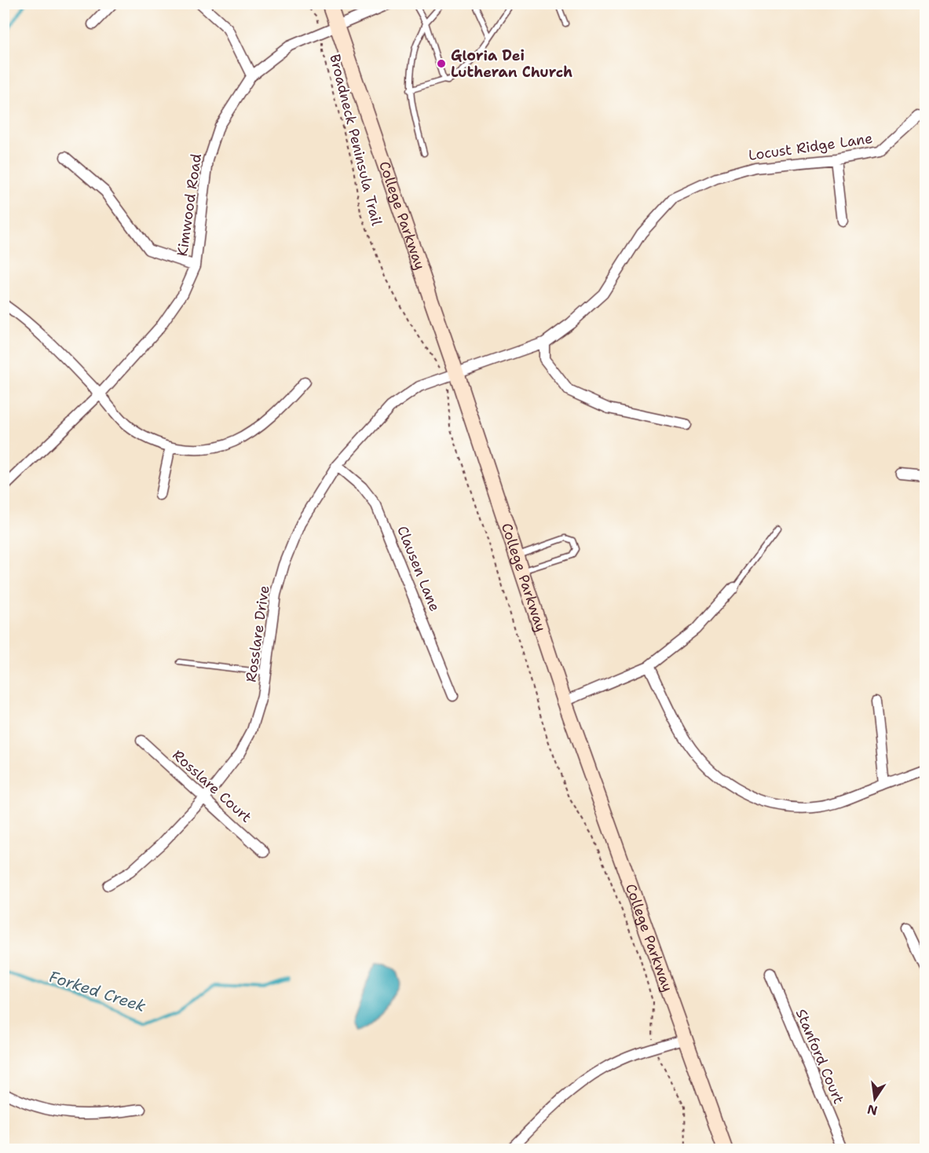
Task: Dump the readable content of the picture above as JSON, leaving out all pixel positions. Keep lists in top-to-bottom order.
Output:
{
  "streets": {
    "main road": ["College Parkway"],
    "street": [
      "Locust Ridge Lane",
      "Kimwood Road",
      "Clausen Lane",
      "Rosslare Drive",
      "Rosslare Court",
      "Stanford Court"
    ],
    "path": ["Broadneck Peninsula Trail"]
  },
  "crossings": [
    ["Locust Ridge Lane", "College Parkway"],
    ["Locust Ridge Lane", "Rosslare Drive"],
    ["Kimwood Road", "College Parkway"],
    ["College Parkway", "Rosslare Drive"],
    ["Clausen Lane", "Rosslare Drive"],
    ["Rosslare Drive", "Rosslare Court"]
  ],
  "water": ["Forked Creek"],
  "places": ["Gloria Dei Lutheran Church"],
  "north": "bottom"
}
